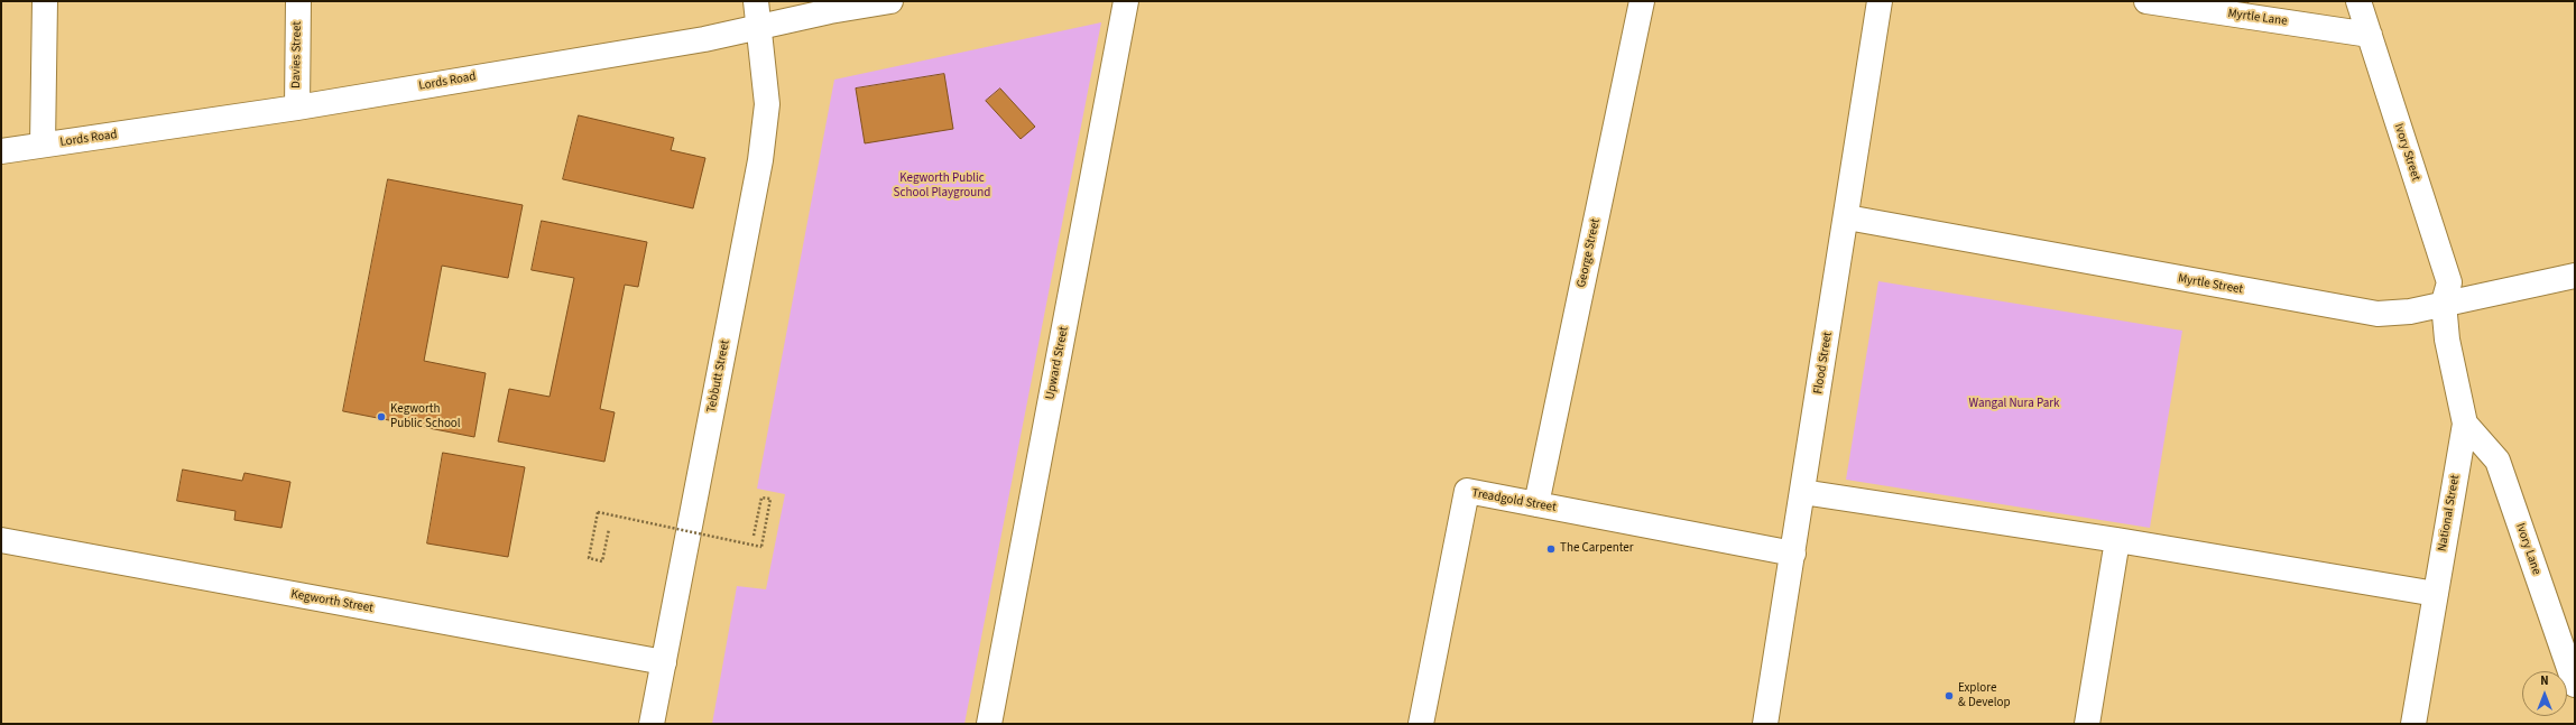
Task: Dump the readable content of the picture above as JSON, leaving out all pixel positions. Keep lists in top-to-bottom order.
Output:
{
  "streets": {
    "street": [
      "Myrtle Lane",
      "Davies Street",
      "Lords Road",
      "Ivory Street",
      "George Street",
      "Myrtle Street",
      "Upward Street",
      "Flood Street",
      "Tebbutt Street",
      "Treadgold Street",
      "National Street",
      "Ivory Lane",
      "Kegworth Street"
    ]
  },
  "crossings": [
    ["Myrtle Lane", "Ivory Street"],
    ["Davies Street", "Lords Road"],
    ["Lords Road", "Tebbutt Street"],
    ["Ivory Street", "Myrtle Street"],
    ["Ivory Street", "National Street"],
    ["George Street", "Treadgold Street"],
    ["Myrtle Street", "Flood Street"],
    ["Myrtle Street", "National Street"],
    ["Flood Street", "Treadgold Street"],
    ["Tebbutt Street", "Kegworth Street"],
    ["National Street", "Ivory Lane"]
  ],
  "parks": ["Kegworth Public School Playground", "Wangal Nura Park"],
  "places": ["Kegworth Public School", "The Carpenter", "Explore & Develop"],
  "north": "top"
}
